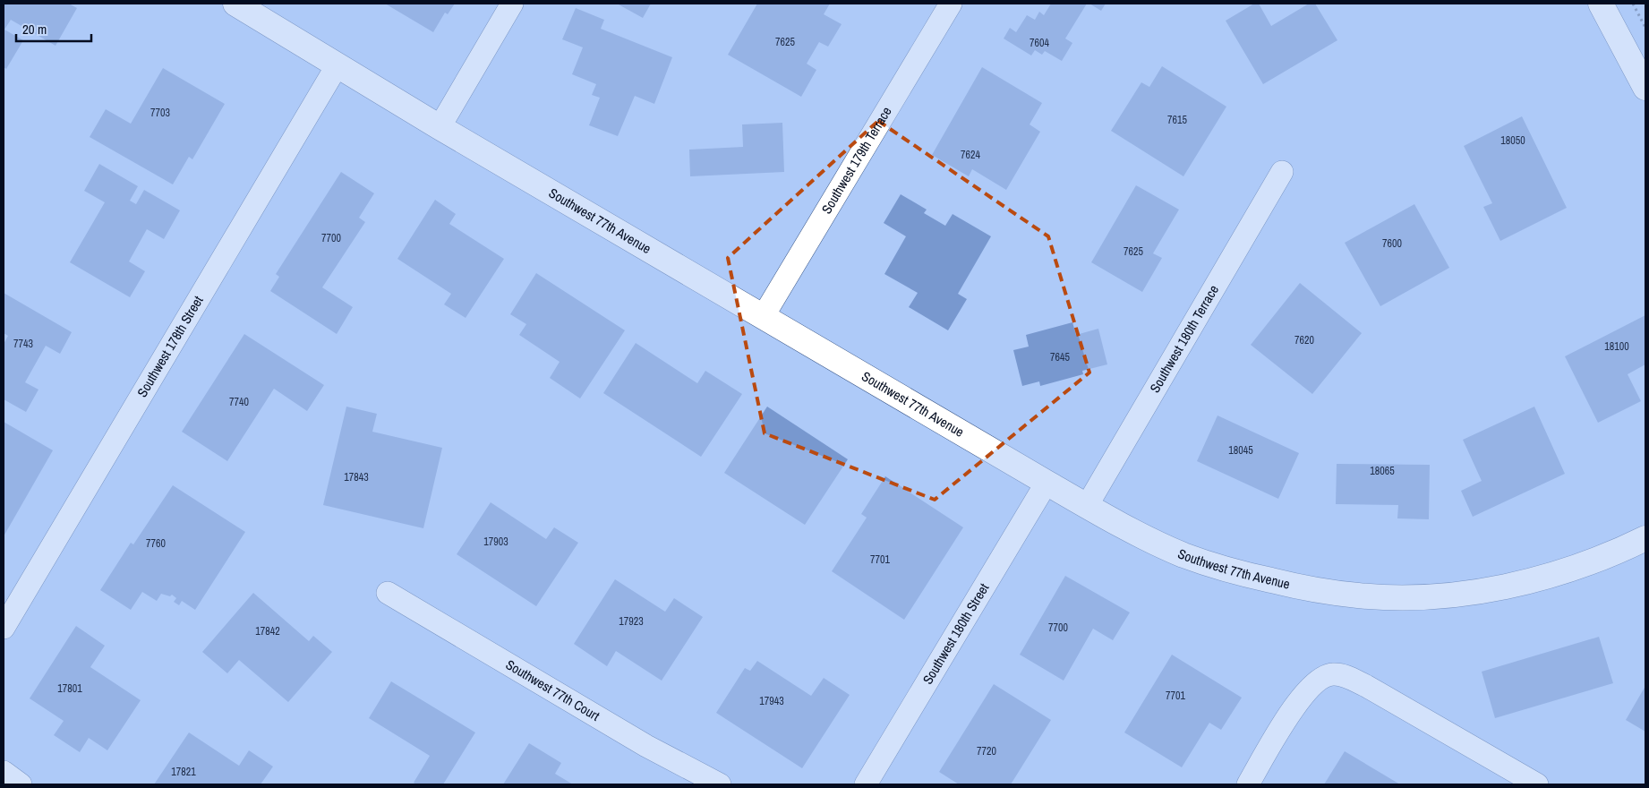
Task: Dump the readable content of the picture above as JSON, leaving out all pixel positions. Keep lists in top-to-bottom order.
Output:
{
  "streets": {
    "street": [
      "Southwest 179th Terrace",
      "Southwest 77th Avenue",
      "Southwest 180th Terrace",
      "Southwest 178th Street",
      "Southwest 180th Street",
      "Southwest 77th Court"
    ]
  },
  "crossings": [
    ["Southwest 179th Terrace", "Southwest 77th Avenue"],
    ["Southwest 77th Avenue", "Southwest 180th Terrace"],
    ["Southwest 77th Avenue", "Southwest 178th Street"],
    ["Southwest 77th Avenue", "Southwest 180th Street"]
  ],
  "house_numbers": [
    "7625",
    "7604",
    "7703",
    "7615",
    "18050",
    "7624",
    "7700",
    "7600",
    "7625",
    "7620",
    "7743",
    "18100",
    "7645",
    "7740",
    "18045",
    "18065",
    "17843",
    "17903",
    "7760",
    "7701",
    "17923",
    "7700",
    "17842",
    "17801",
    "7701",
    "17943",
    "7720",
    "17821"
  ],
  "scale_bar": "20 m"
}
